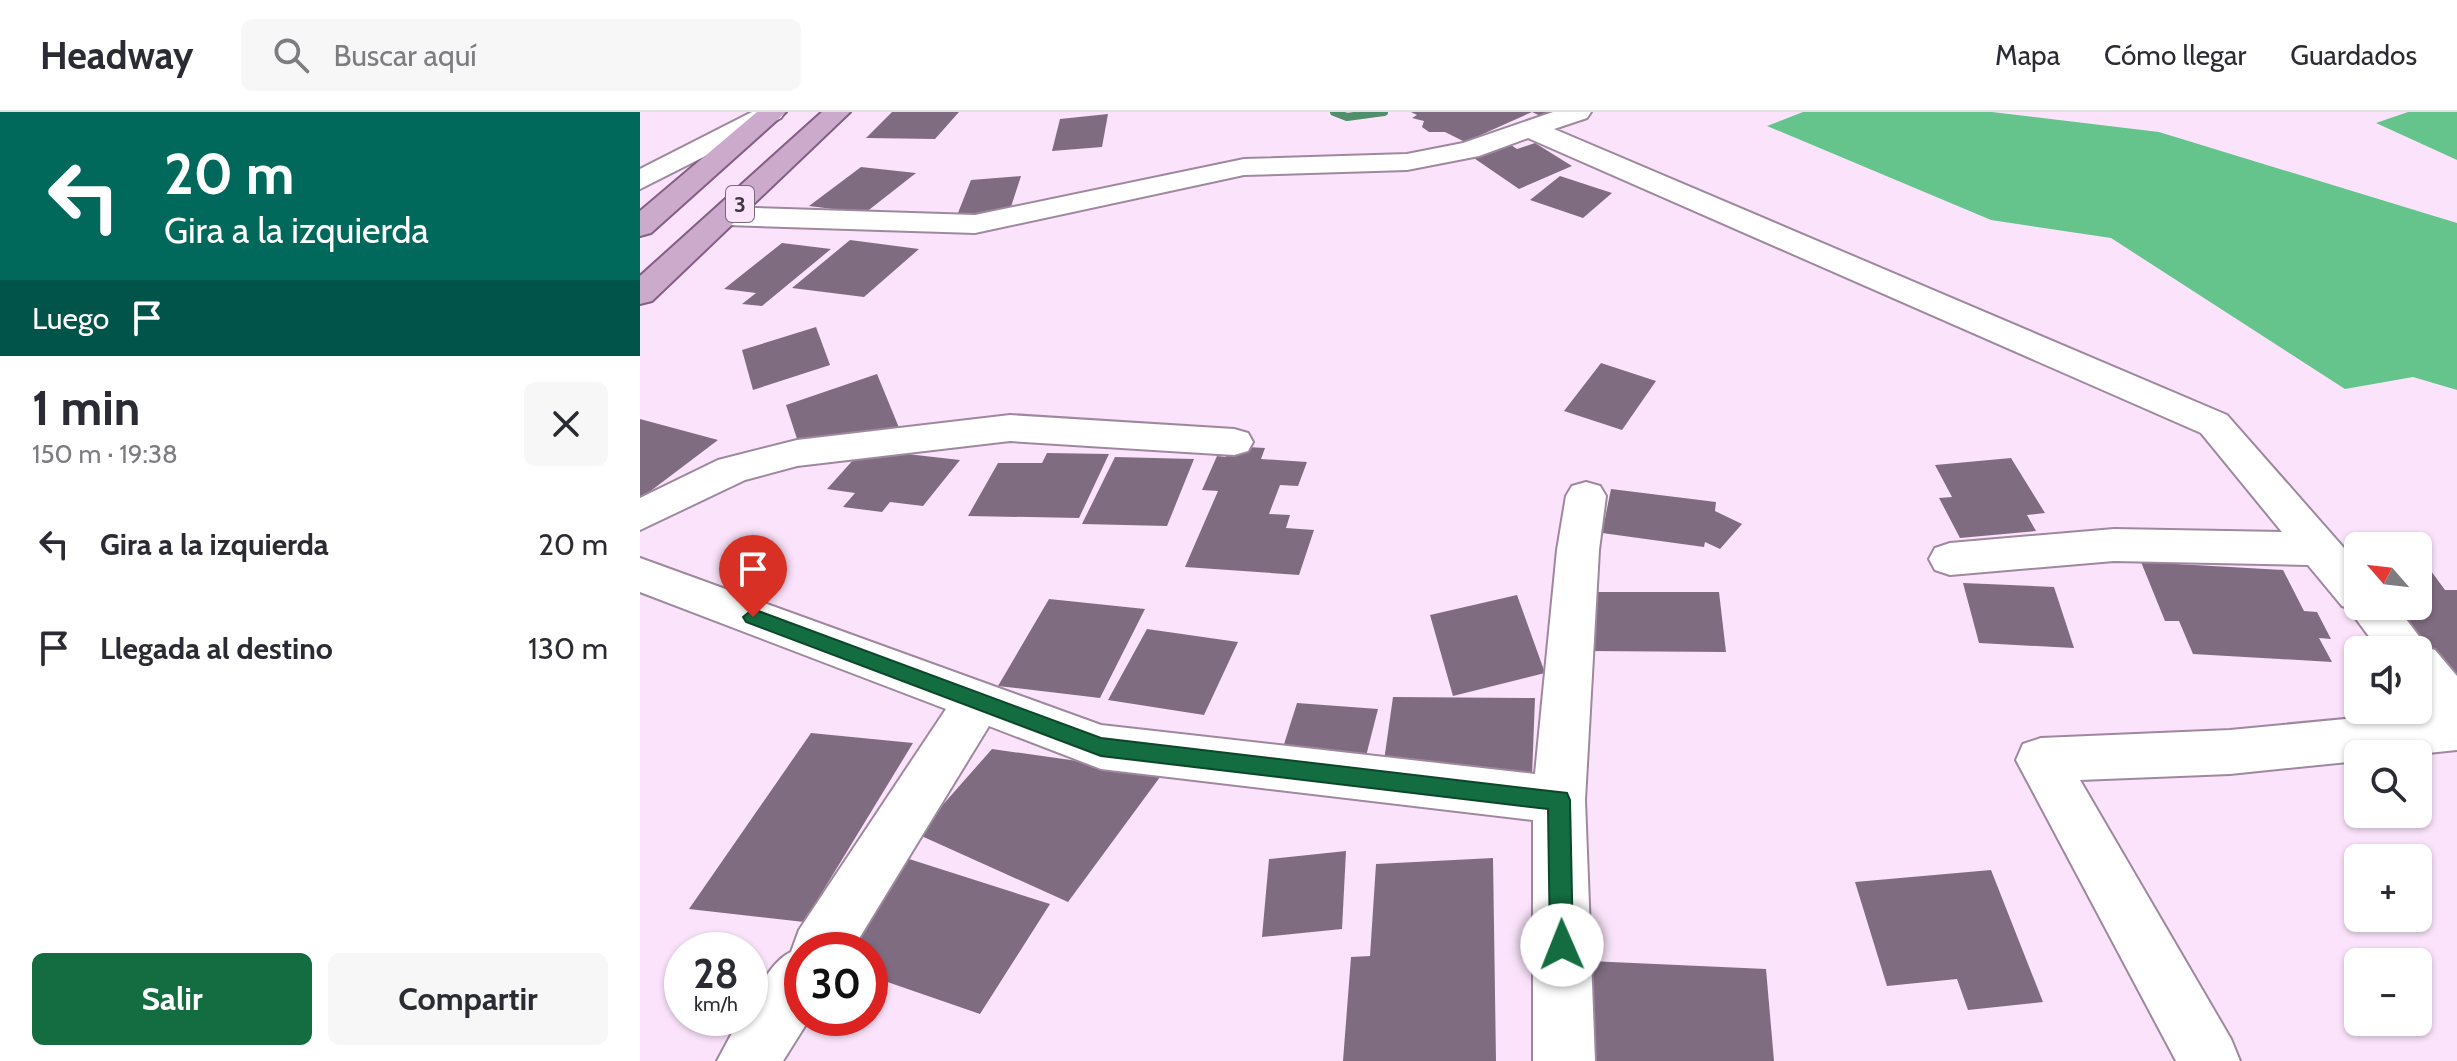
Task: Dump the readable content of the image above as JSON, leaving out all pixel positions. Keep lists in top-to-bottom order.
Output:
{
  "streets": {
    "main road": ["3"]
  },
  "north": "top left",
  "page": {
    "header": "Headway",
    "search": "Buscar aquí",
    "nav": ["Mapa", "Cómo llegar", "Guardados"],
    "turn": ["20 m", "Gira a la izquierda"],
    "then": "Luego",
    "heading": ["1 min", "150 m · 19:38"],
    "list": [
      {
        "name": "Gira a la izquierda",
        "value": "20 m"
      },
      {
        "name": "Llegada al destino",
        "value": "130 m"
      }
    ],
    "map_buttons": ["+", "−"],
    "speed": "28 km/h",
    "limit": "30",
    "buttons": ["Salir", "Compartir"]
  }
}
